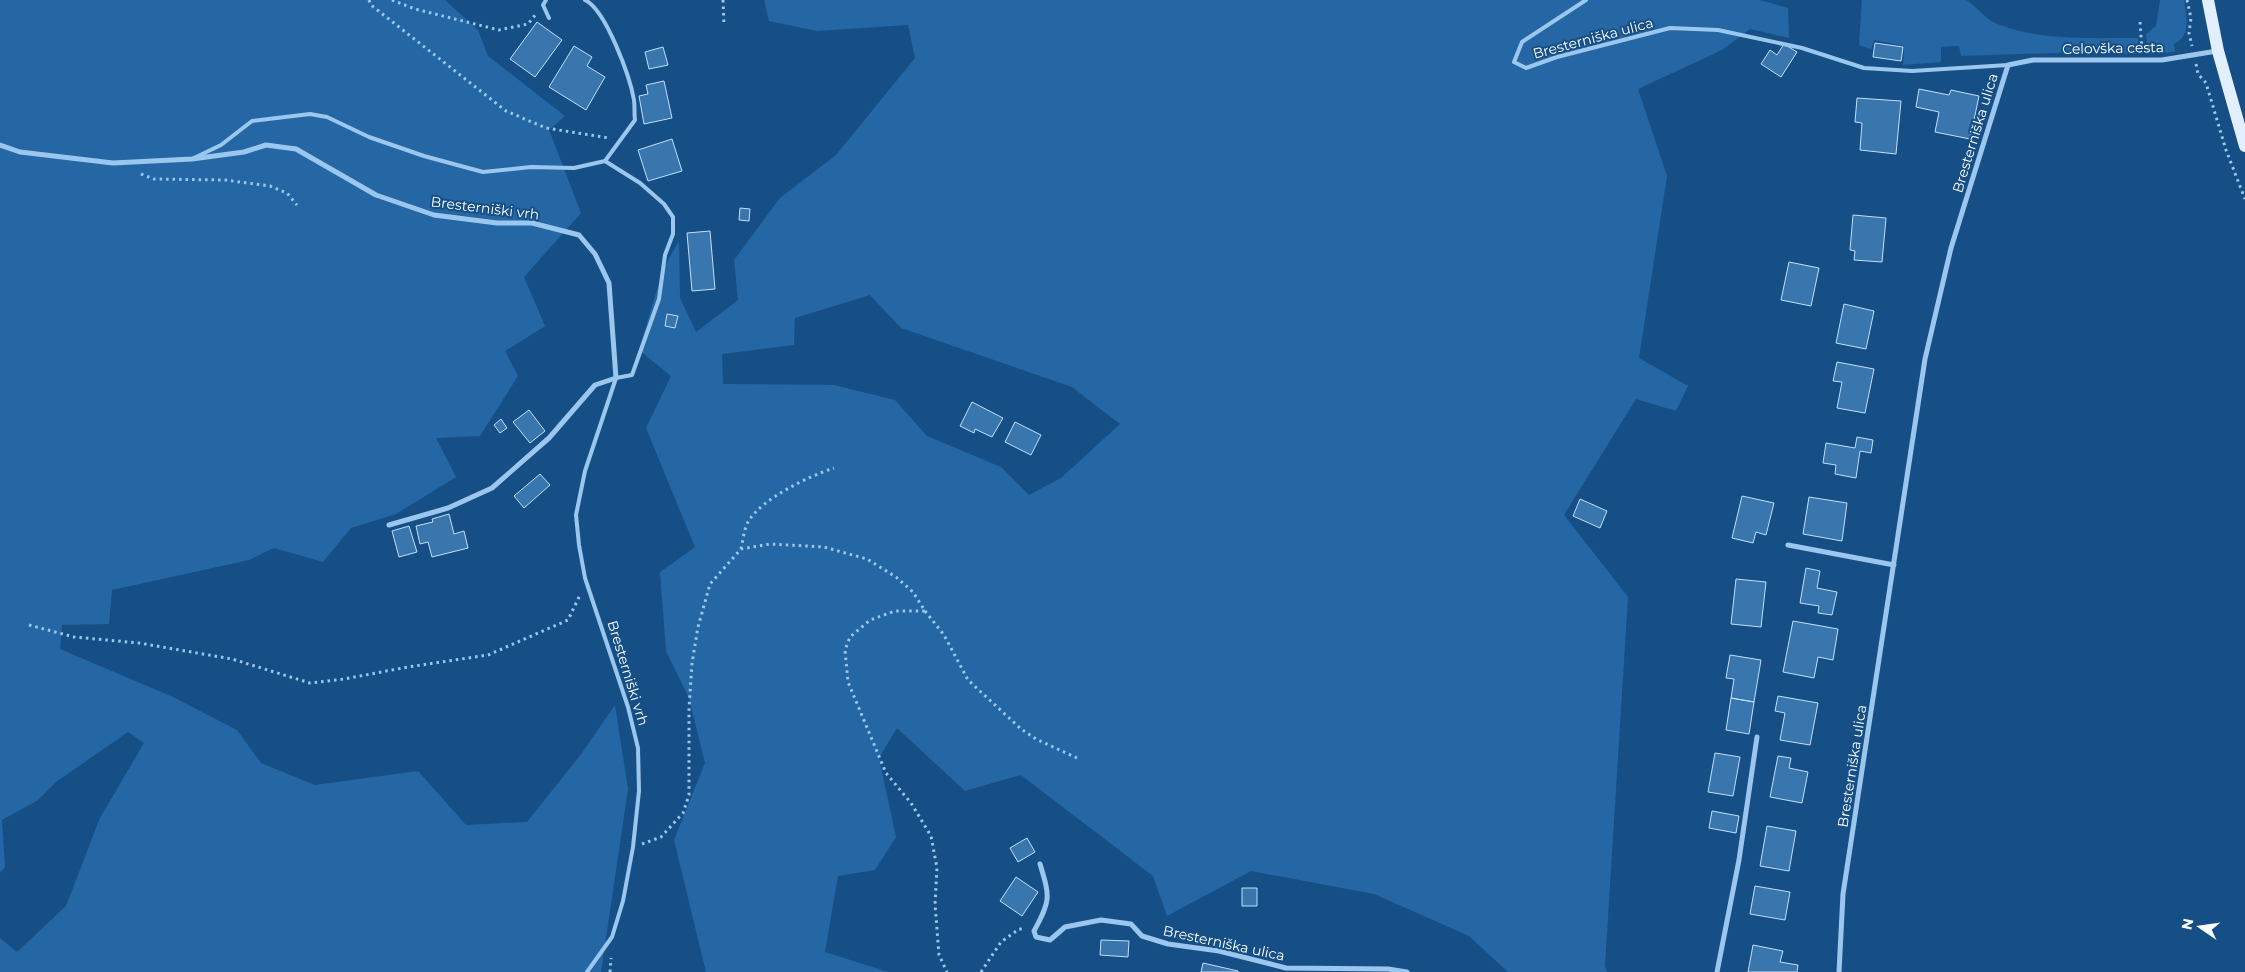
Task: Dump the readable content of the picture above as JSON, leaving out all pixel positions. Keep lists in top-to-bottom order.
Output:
{
  "streets": {
    "street": ["Bresterniška ulica", "Celovška cesta", "Bresterniški vrh"]
  },
  "crossings": [
    ["Bresterniška ulica", "Celovška cesta"]
  ],
  "north": "left"
}
